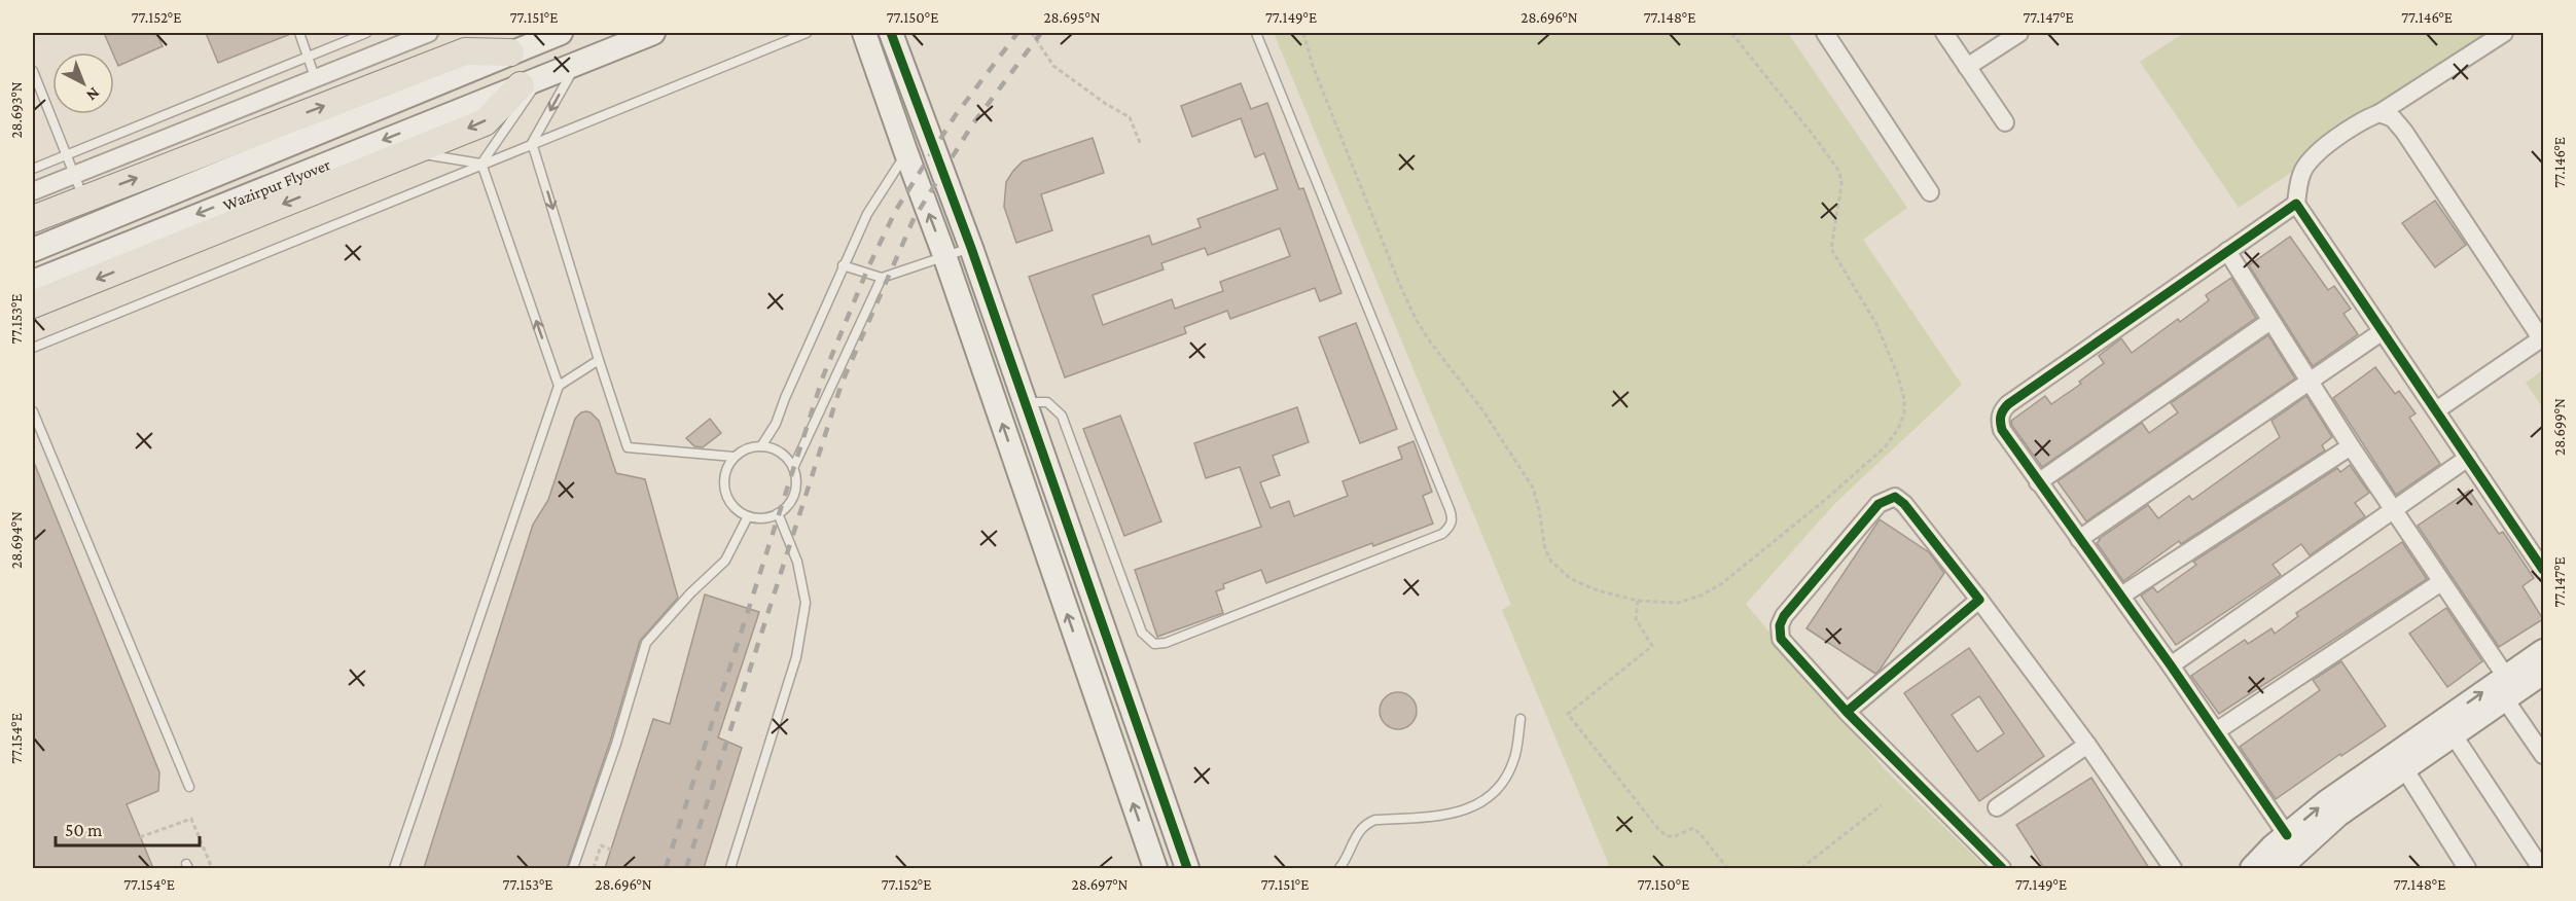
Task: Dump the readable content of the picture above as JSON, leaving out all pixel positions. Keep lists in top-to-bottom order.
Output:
{
  "streets": {
    "street": ["Wazirpur Flyover"]
  },
  "scale_bar": "50 m",
  "north": "bottom right",
  "coordinates": [
    "77.152°E",
    "77.151°E",
    "77.150°E",
    "28.695°N",
    "77.149°E",
    "28.696°N",
    "77.148°E",
    "77.147°E",
    "77.146°E",
    "28.693°N",
    "77.153°E",
    "28.699°N",
    "28.694°N",
    "77.154°E",
    "28.697°N"
  ]
}
